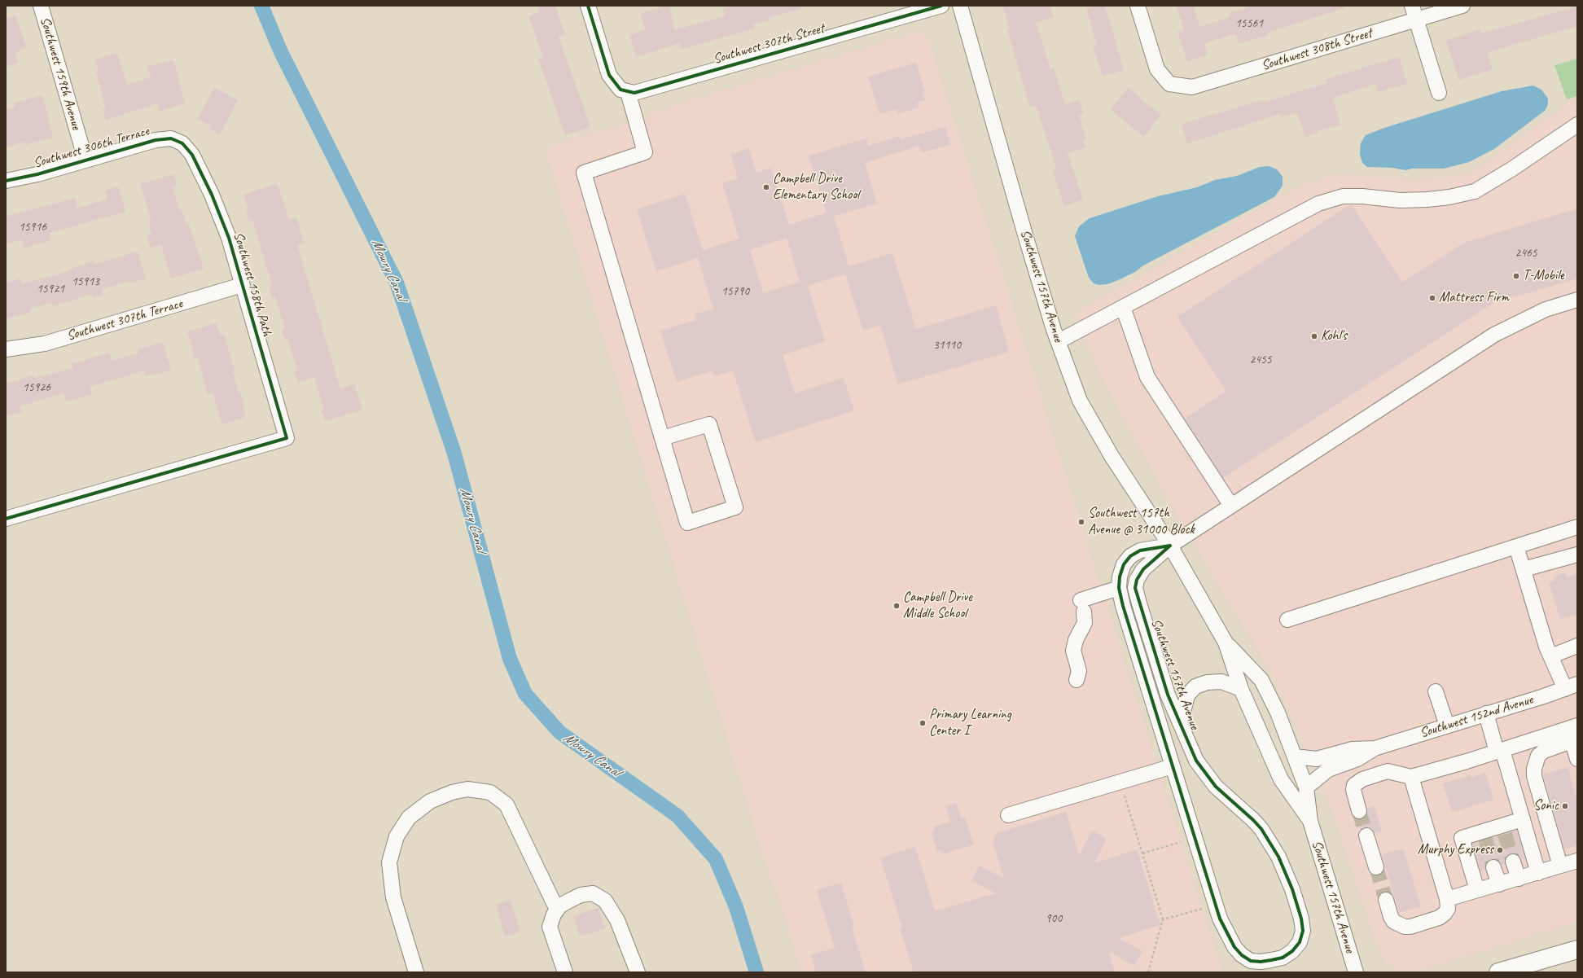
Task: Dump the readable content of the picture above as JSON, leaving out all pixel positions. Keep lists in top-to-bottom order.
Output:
{
  "streets": {
    "street": [
      "Southwest 307th Street",
      "Southwest 308th Street",
      "Southwest 159th Avenue",
      "Southwest 306th Terrace",
      "Southwest 158th Path",
      "Southwest 157th Avenue",
      "Southwest 307th Terrace",
      "Southwest 152nd Avenue"
    ]
  },
  "crossings": [
    ["Southwest 159th Avenue", "Southwest 306th Terrace"],
    ["Southwest 306th Terrace", "Southwest 158th Path"],
    ["Southwest 158th Path", "Southwest 307th Terrace"],
    ["Southwest 157th Avenue", "Southwest 152nd Avenue"]
  ],
  "water": ["Mowry Canal"],
  "places": [
    "Campbell Drive Elementary School",
    "T-Mobile",
    "Mattress Firm",
    "Kohl's",
    "Southwest 157th Avenue @ 31000 Block",
    "Campbell Drive Middle School",
    "Primary Learning Center I",
    "Sonic",
    "Murphy Express"
  ],
  "house_numbers": [
    "15561",
    "15916",
    "2465",
    "15913",
    "15921",
    "15790",
    "31110",
    "2455",
    "15926",
    "900"
  ]
}
